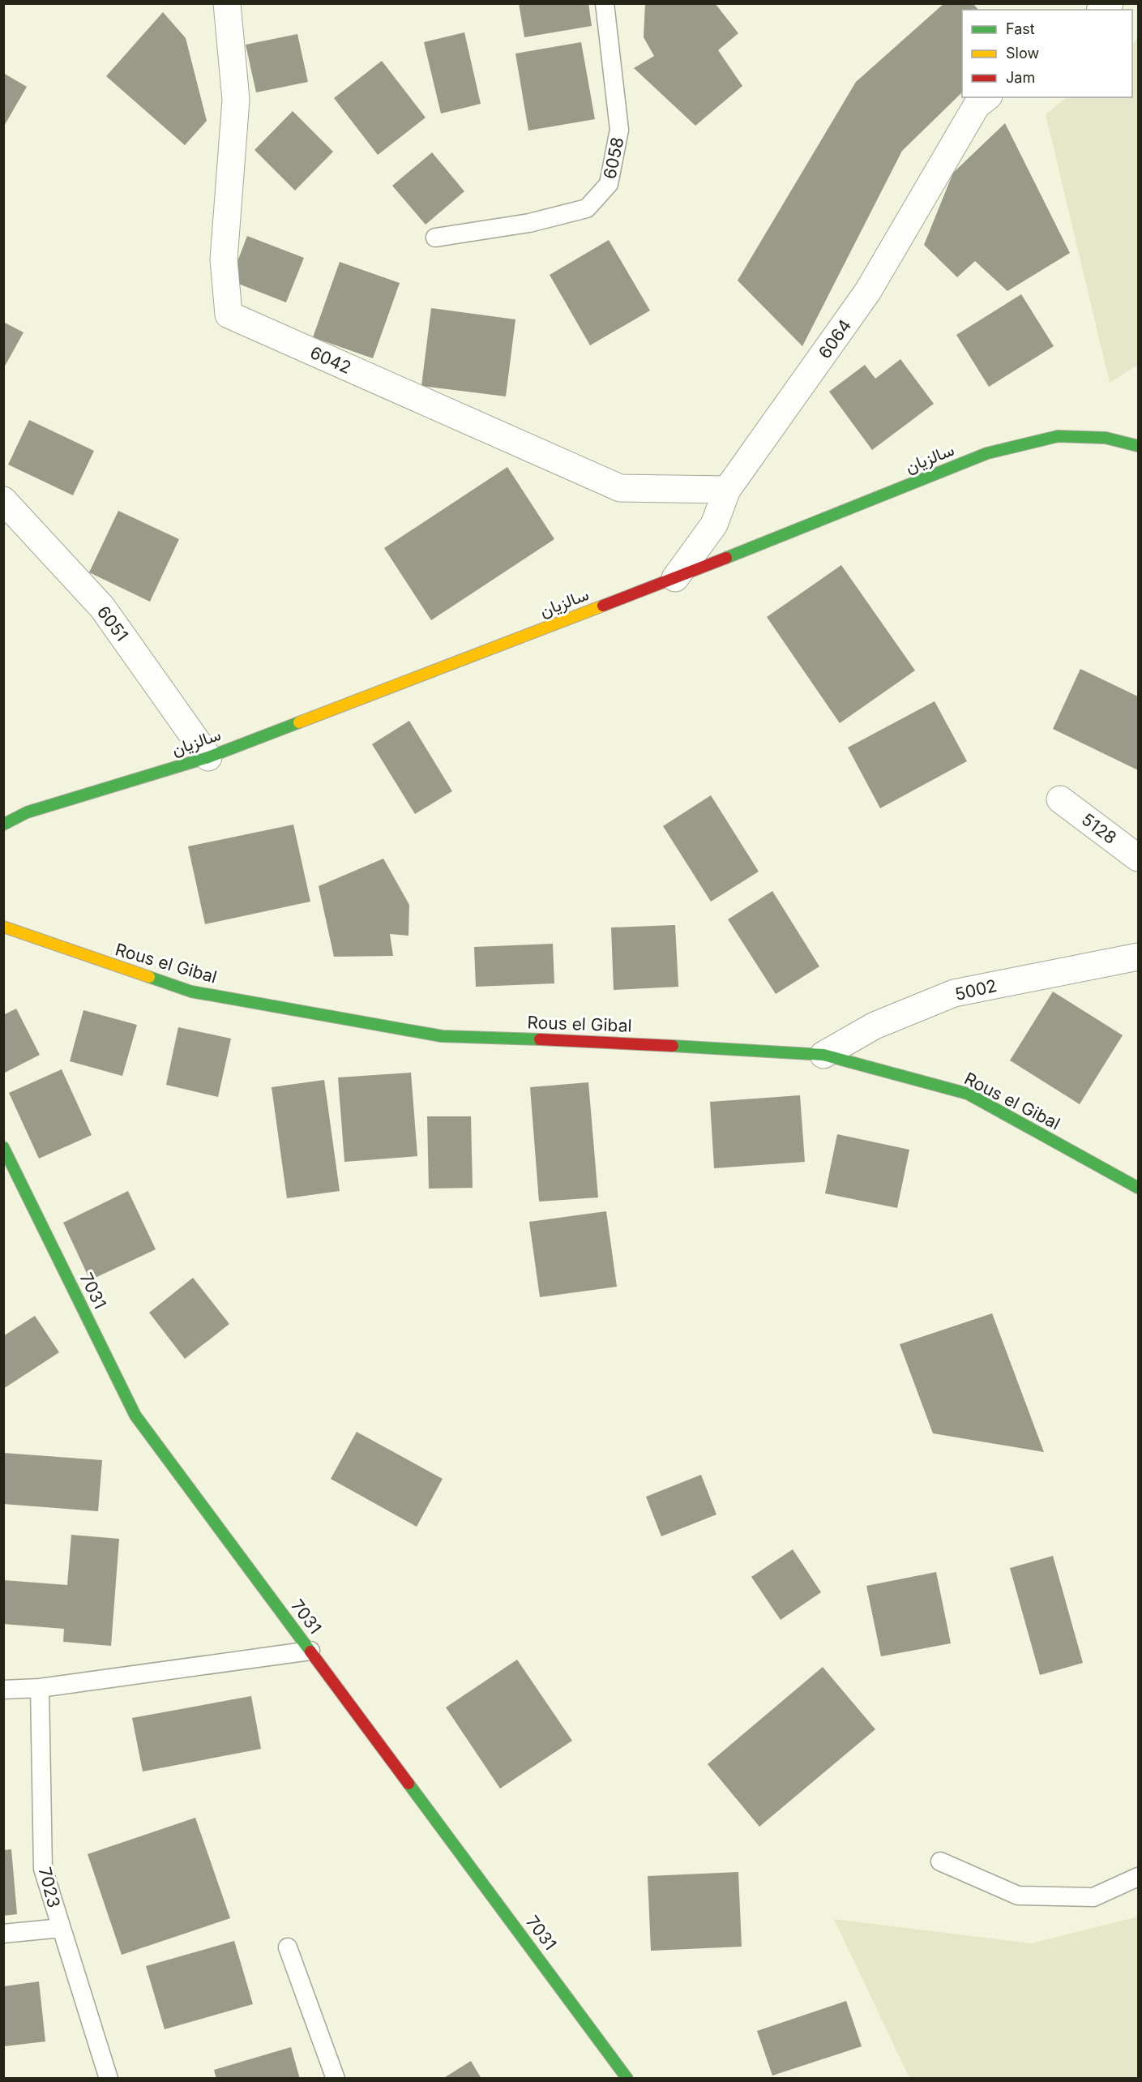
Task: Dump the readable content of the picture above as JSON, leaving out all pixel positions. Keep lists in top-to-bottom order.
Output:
{
  "streets": {
    "street": [
      "6064",
      "6042",
      "سالزيان",
      "6051",
      "5128",
      "Rous el Gibal",
      "5002",
      "7031"
    ],
    "lane": ["6058", "7023"]
  },
  "crossings": [
    ["6064", "6042"],
    ["6064", "سالزيان"],
    ["سالزيان", "6051"],
    ["Rous el Gibal", "5002"]
  ],
  "legend": ["Fast", "Slow", "Jam"]
}
